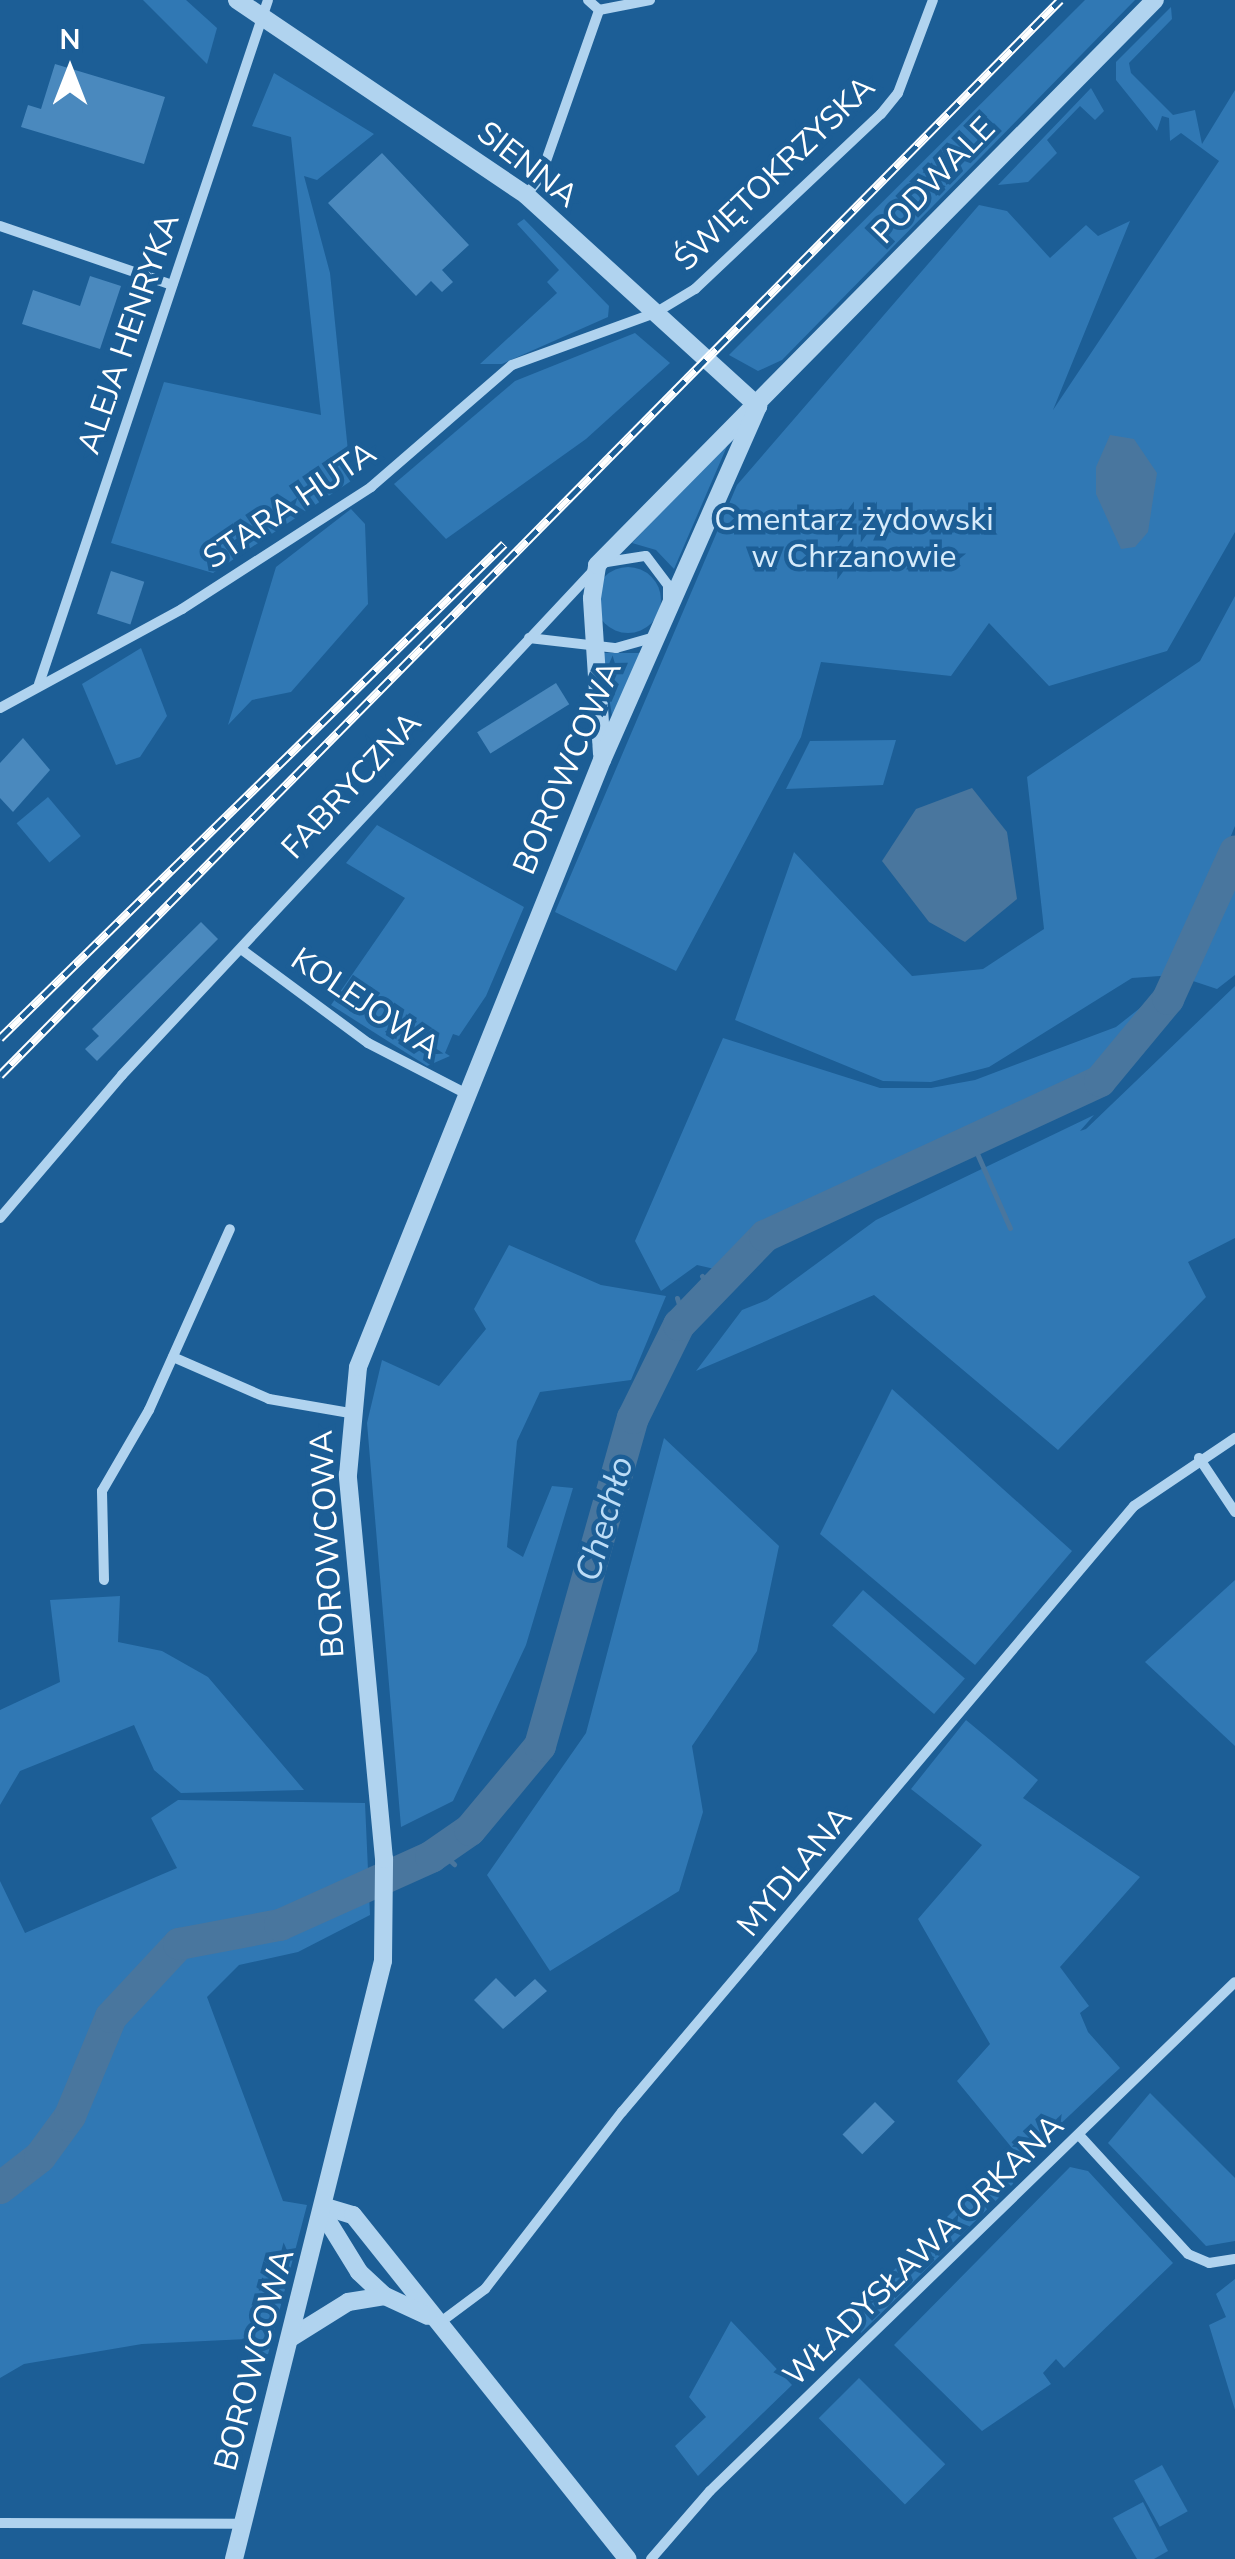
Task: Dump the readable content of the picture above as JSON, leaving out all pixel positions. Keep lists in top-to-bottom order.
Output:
{
  "streets": {
    "street": [
      "SIENNA",
      "ŚWIĘTOKRZYSKA",
      "PODWALE",
      "ALEJA HENRYKA",
      "STARA HUTA",
      "BOROWCOWA",
      "FABRYCZNA",
      "KOLEJOWA",
      "MYDLANA",
      "WŁADYSŁAWA ORKANA"
    ]
  },
  "crossings": [
    ["SIENNA", "ŚWIĘTOKRZYSKA"],
    ["SIENNA", "PODWALE"],
    ["SIENNA", "ALEJA HENRYKA"],
    ["SIENNA", "STARA HUTA"],
    ["SIENNA", "BOROWCOWA"],
    ["SIENNA", "FABRYCZNA"],
    ["ŚWIĘTOKRZYSKA", "STARA HUTA"],
    ["PODWALE", "BOROWCOWA"],
    ["PODWALE", "FABRYCZNA"],
    ["ALEJA HENRYKA", "STARA HUTA"],
    ["BOROWCOWA", "FABRYCZNA"],
    ["BOROWCOWA", "KOLEJOWA"],
    ["FABRYCZNA", "KOLEJOWA"]
  ],
  "water": ["Chechło"],
  "parks": ["Cmentarz żydowski w Chrzanowie"],
  "north": "top"
}
